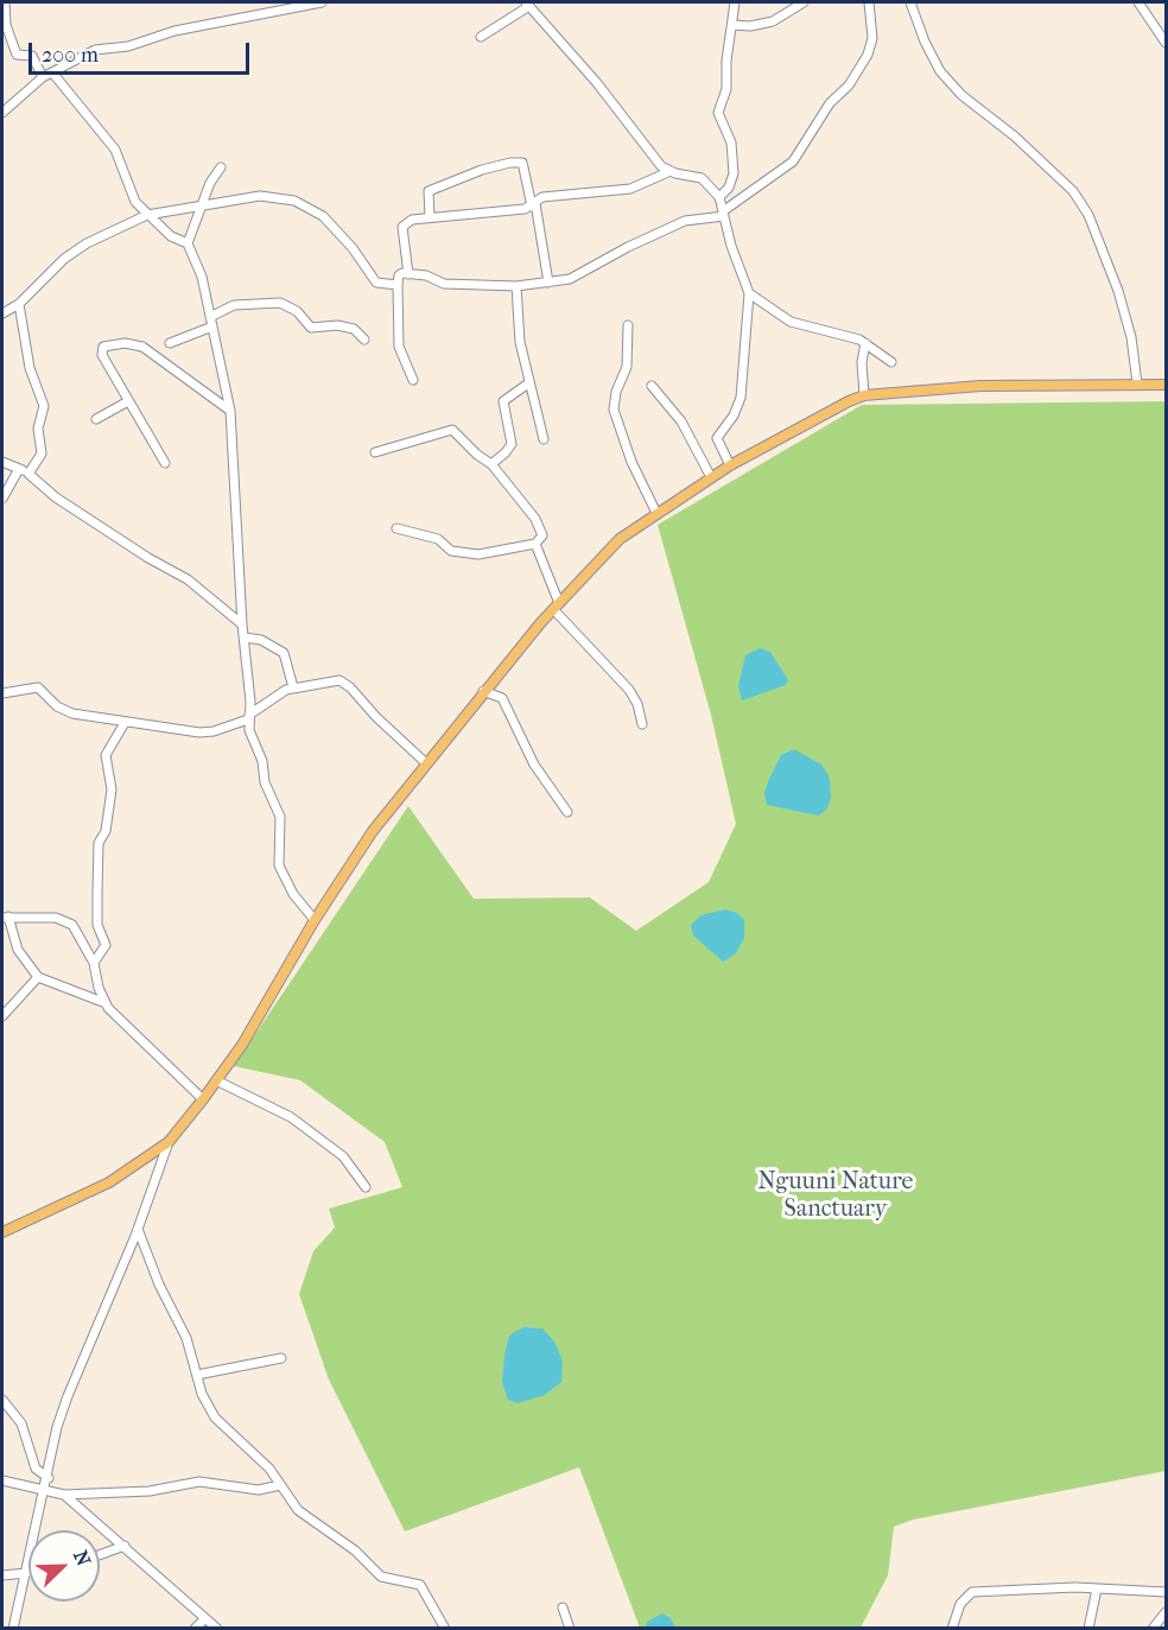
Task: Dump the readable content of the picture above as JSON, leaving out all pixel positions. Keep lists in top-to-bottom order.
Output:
{
  "parks": ["Nguuni Nature Sanctuary"],
  "scale_bar": "200 m",
  "north": "top right"
}
